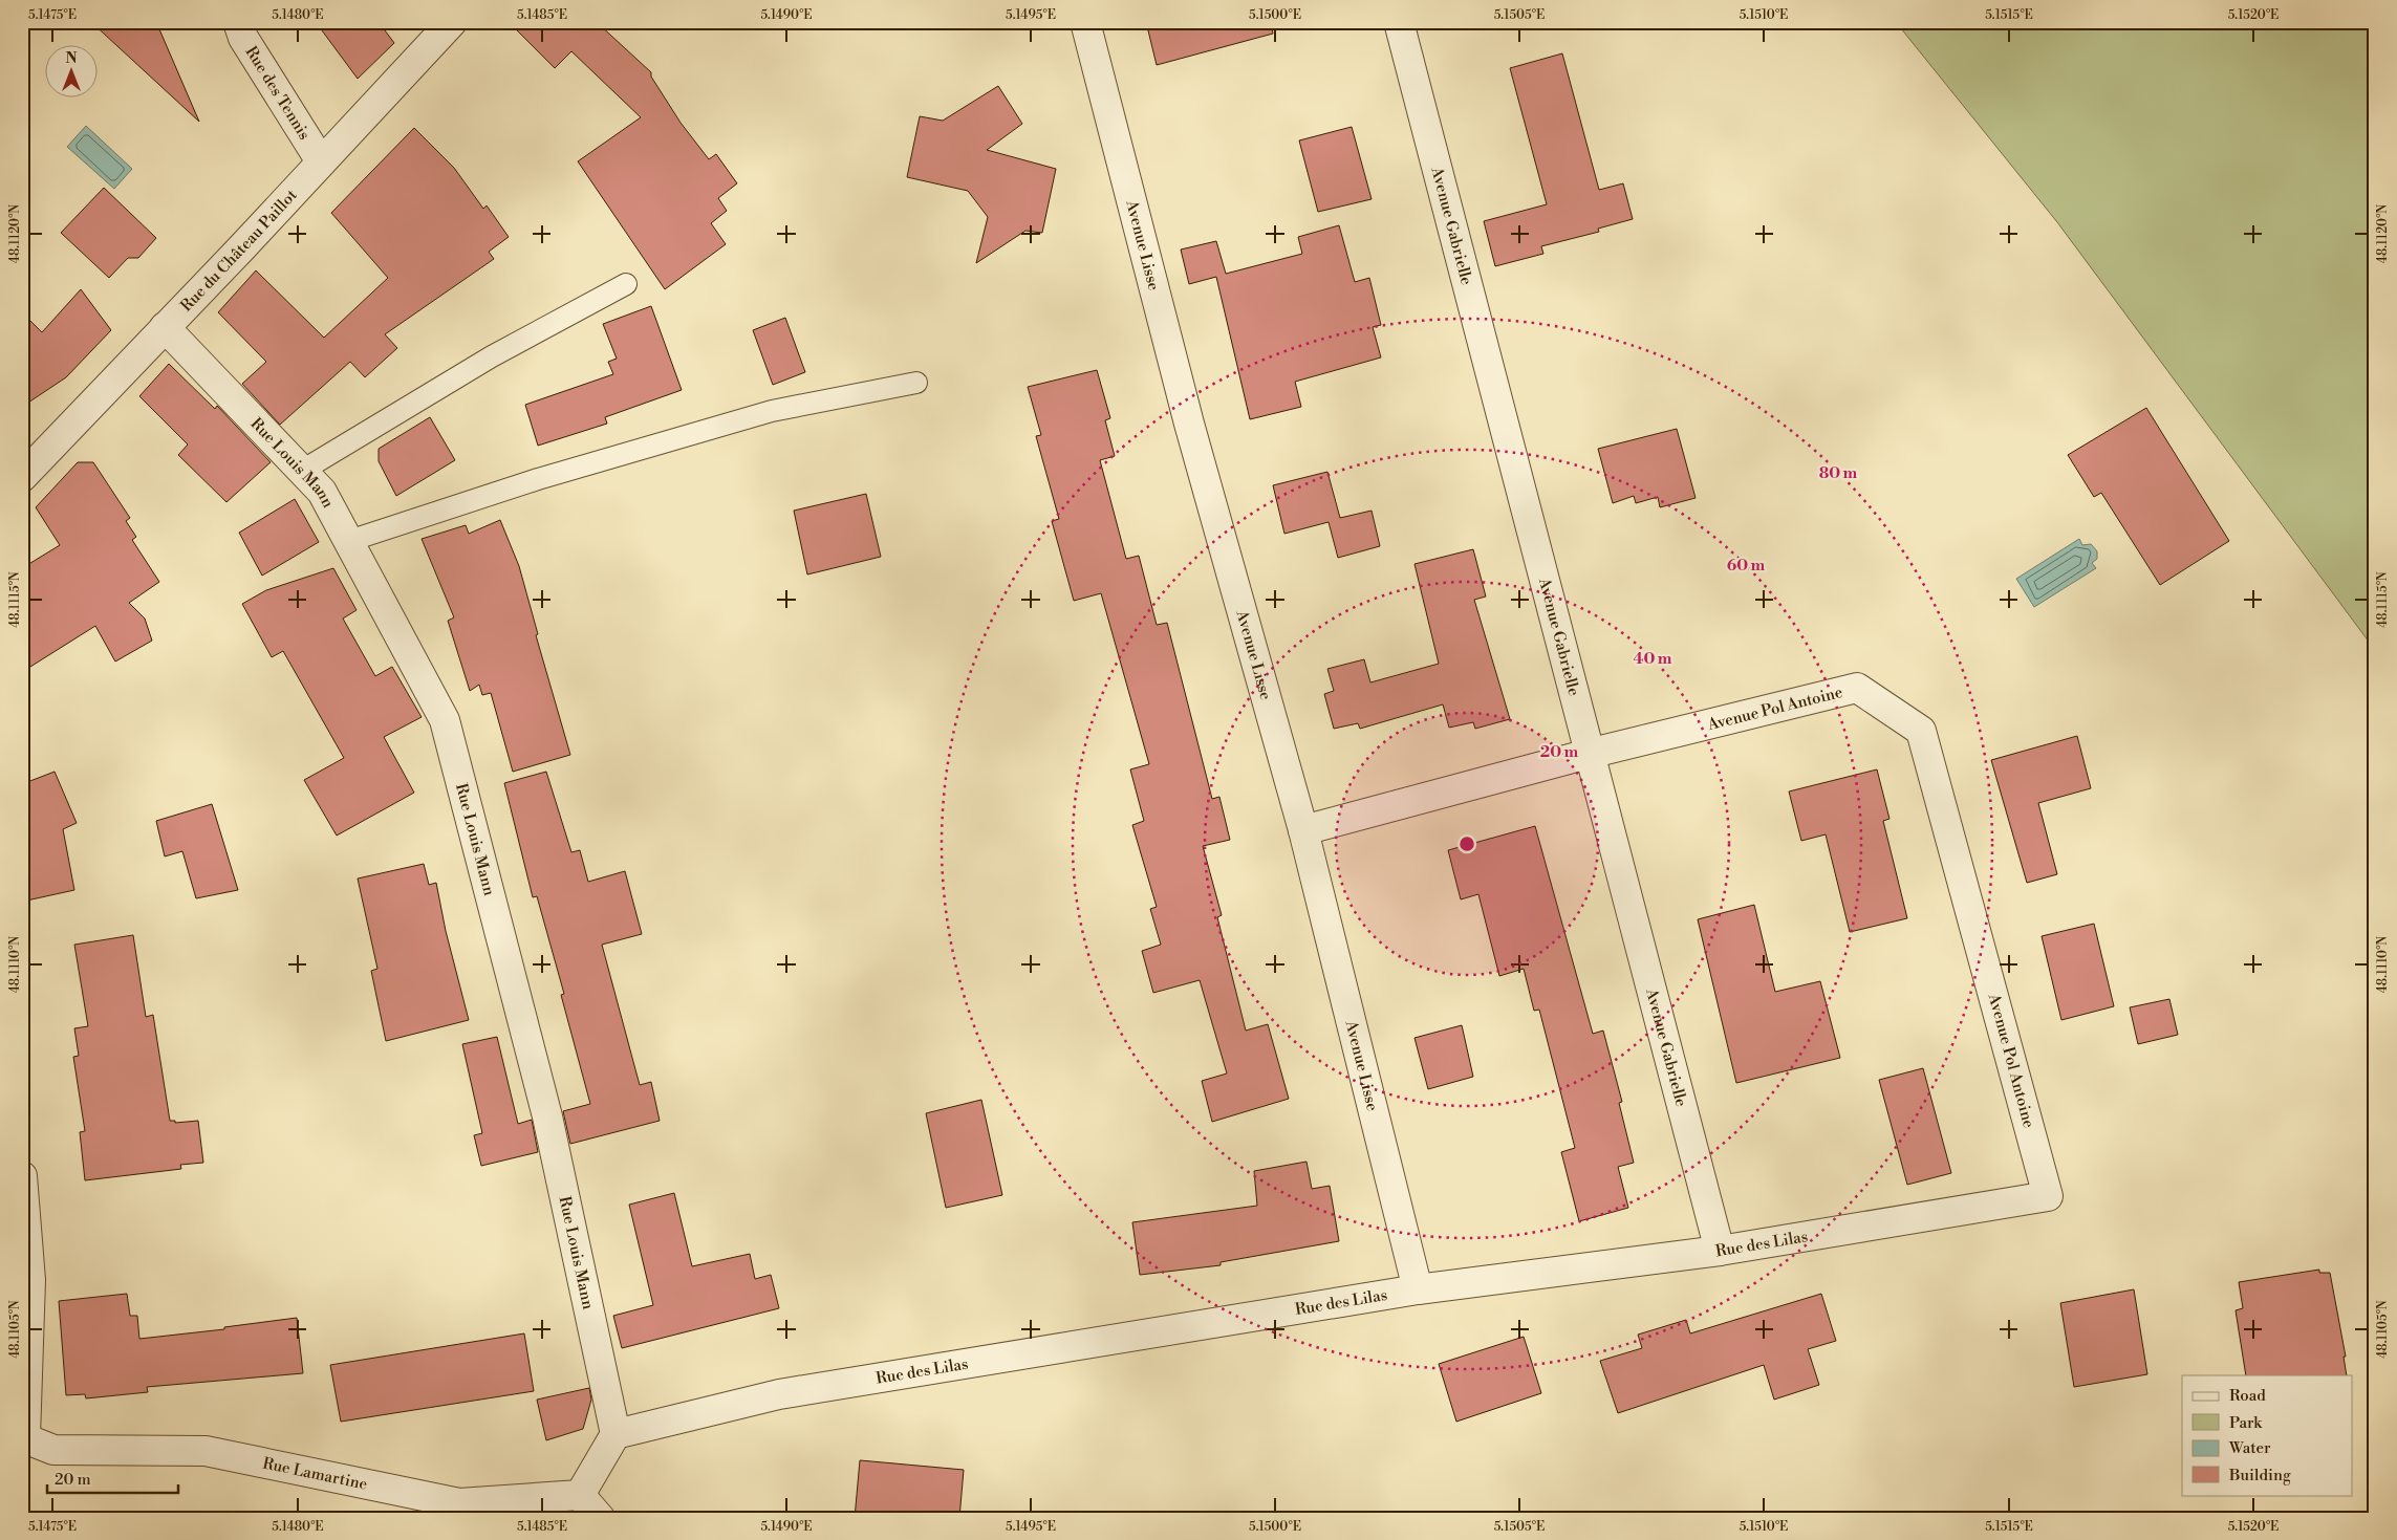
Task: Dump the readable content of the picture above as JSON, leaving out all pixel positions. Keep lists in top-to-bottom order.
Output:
{
  "streets": {
    "street": [
      "Rue des Tennis",
      "Avenue Gabrielle",
      "Avenue Lisse",
      "Rue du Château Paillot",
      "Rue Louis Mann",
      "Avenue Pol Antoine",
      "Rue des Lilas",
      "Rue Lamartine"
    ]
  },
  "crossings": [
    ["Rue des Tennis", "Rue du Château Paillot"],
    ["Avenue Gabrielle", "Avenue Pol Antoine"],
    ["Avenue Gabrielle", "Rue des Lilas"],
    ["Avenue Lisse", "Avenue Pol Antoine"],
    ["Avenue Lisse", "Rue des Lilas"],
    ["Rue du Château Paillot", "Rue Louis Mann"],
    ["Rue Louis Mann", "Rue des Lilas"],
    ["Avenue Pol Antoine", "Rue des Lilas"]
  ],
  "legend": [
    "Road",
    "Park",
    "Water",
    "Building"
  ],
  "scale_bar": "20 m",
  "north": "top",
  "coordinates": [
    "5.1475°E",
    "5.1480°E",
    "5.1485°E",
    "5.1490°E",
    "5.1495°E",
    "5.1500°E",
    "5.1505°E",
    "5.1510°E",
    "5.1515°E",
    "5.1520°E",
    "48.1120°N",
    "48.1115°N",
    "48.1110°N",
    "48.1105°N"
  ],
  "rings": [
    "80 m",
    "60 m",
    "40 m",
    "20 m"
  ]
}
